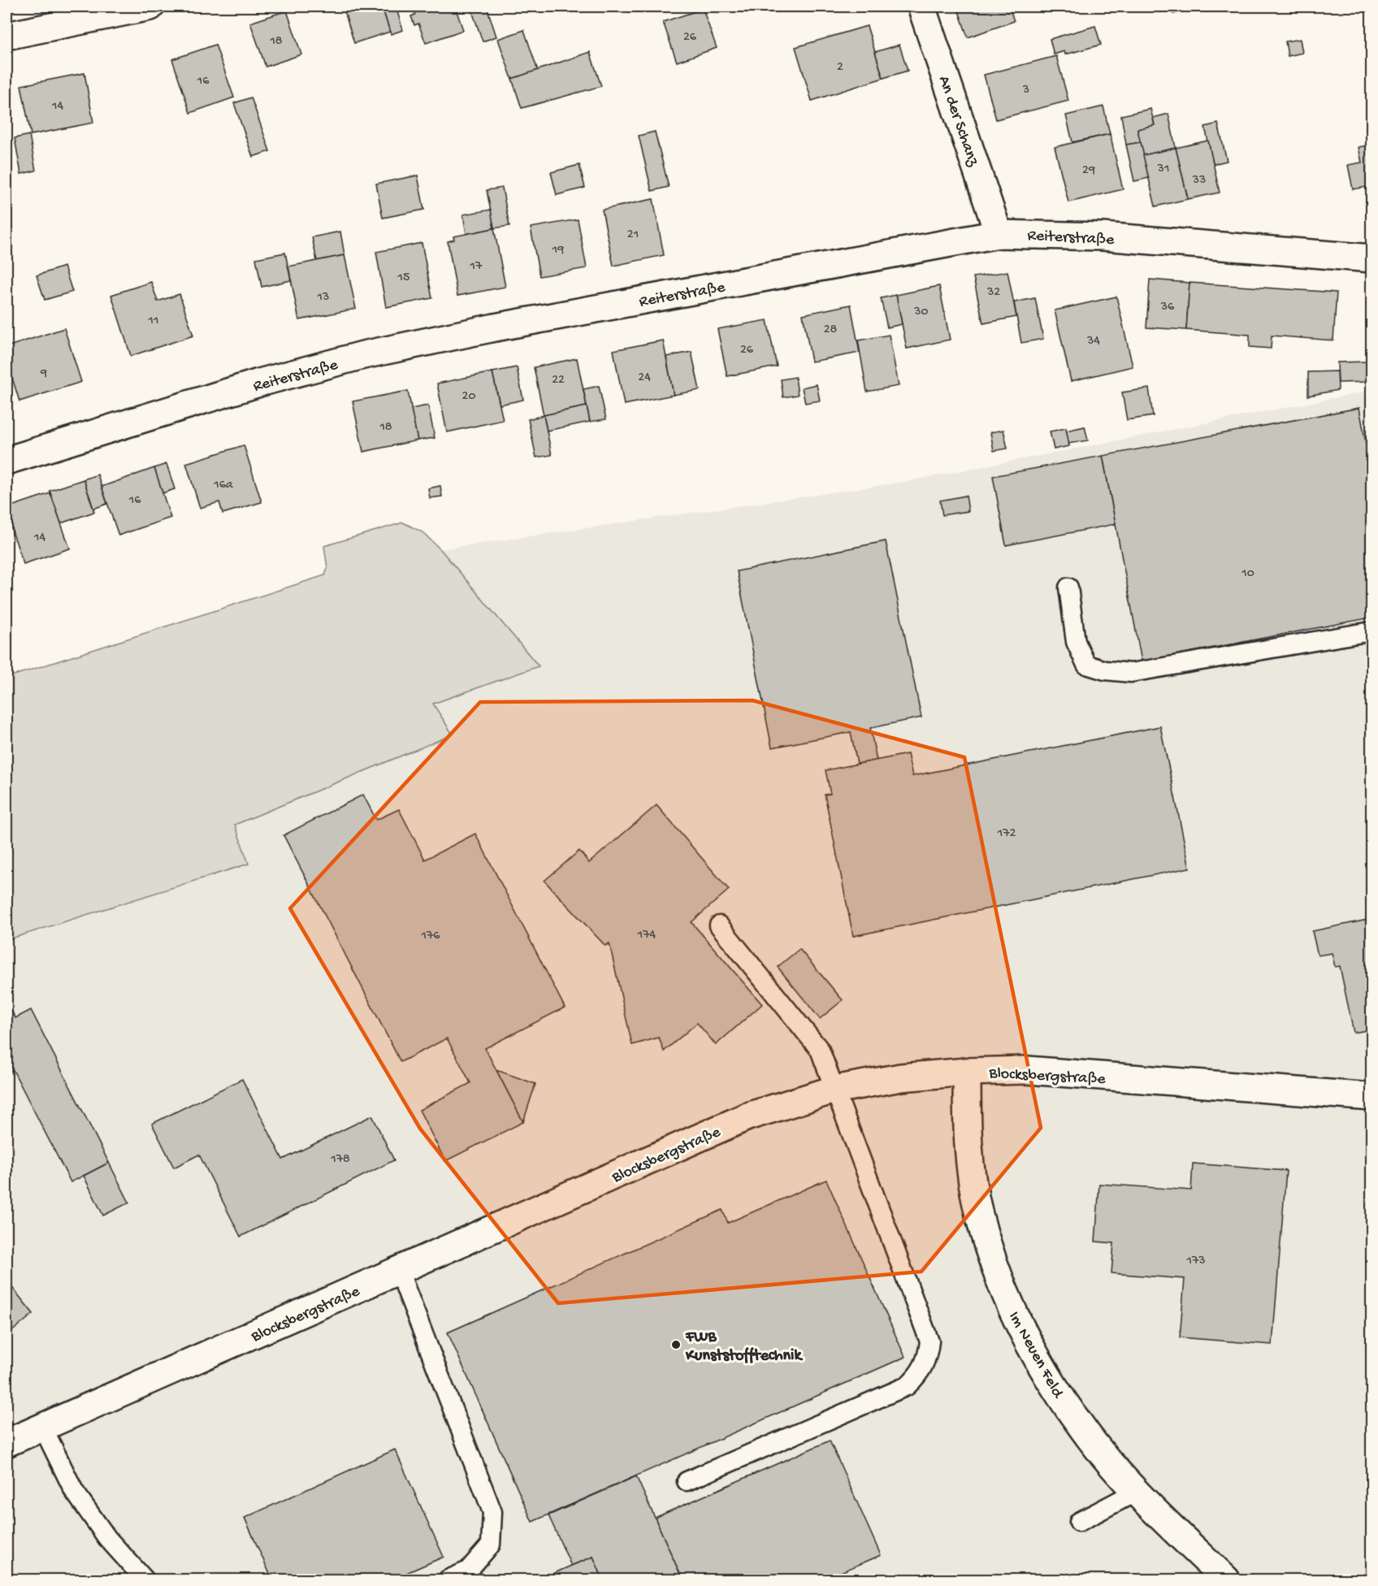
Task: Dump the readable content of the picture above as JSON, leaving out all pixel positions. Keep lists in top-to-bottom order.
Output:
{
  "streets": {
    "street": [
      "An der Schanz",
      "Reiterstraße",
      "Blocksbergstraße",
      "Im Neuen Feld"
    ]
  },
  "crossings": [
    ["An der Schanz", "Reiterstraße"],
    ["Blocksbergstraße", "Im Neuen Feld"]
  ],
  "places": ["FWB Kunststofftechnik"],
  "house_numbers": [
    "26",
    "18",
    "2",
    "16",
    "3",
    "14",
    "31",
    "29",
    "33",
    "21",
    "19",
    "17",
    "15",
    "32",
    "13",
    "36",
    "30",
    "11",
    "28",
    "34",
    "26",
    "9",
    "24",
    "22",
    "20",
    "18",
    "16a",
    "16",
    "14",
    "10",
    "172",
    "174",
    "176",
    "178",
    "173"
  ]
}
